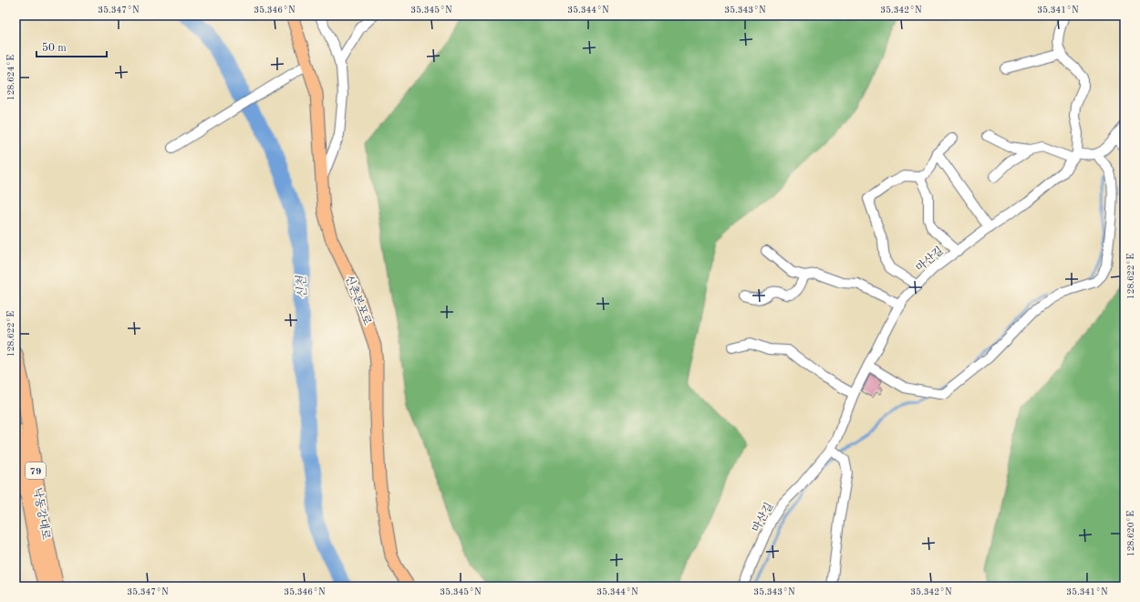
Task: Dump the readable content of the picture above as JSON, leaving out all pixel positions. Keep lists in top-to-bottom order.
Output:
{
  "streets": {
    "highway": ["79", "낙동강대로"],
    "main road": ["신촌본포로"],
    "street": ["마산길"]
  },
  "water": ["신천"],
  "scale_bar": "50 m",
  "coordinates": [
    "35.347°N",
    "35.346°N",
    "35.345°N",
    "35.344°N",
    "35.343°N",
    "35.342°N",
    "35.341°N",
    "128.624°E",
    "128.622°E",
    "128.620°E"
  ]
}
